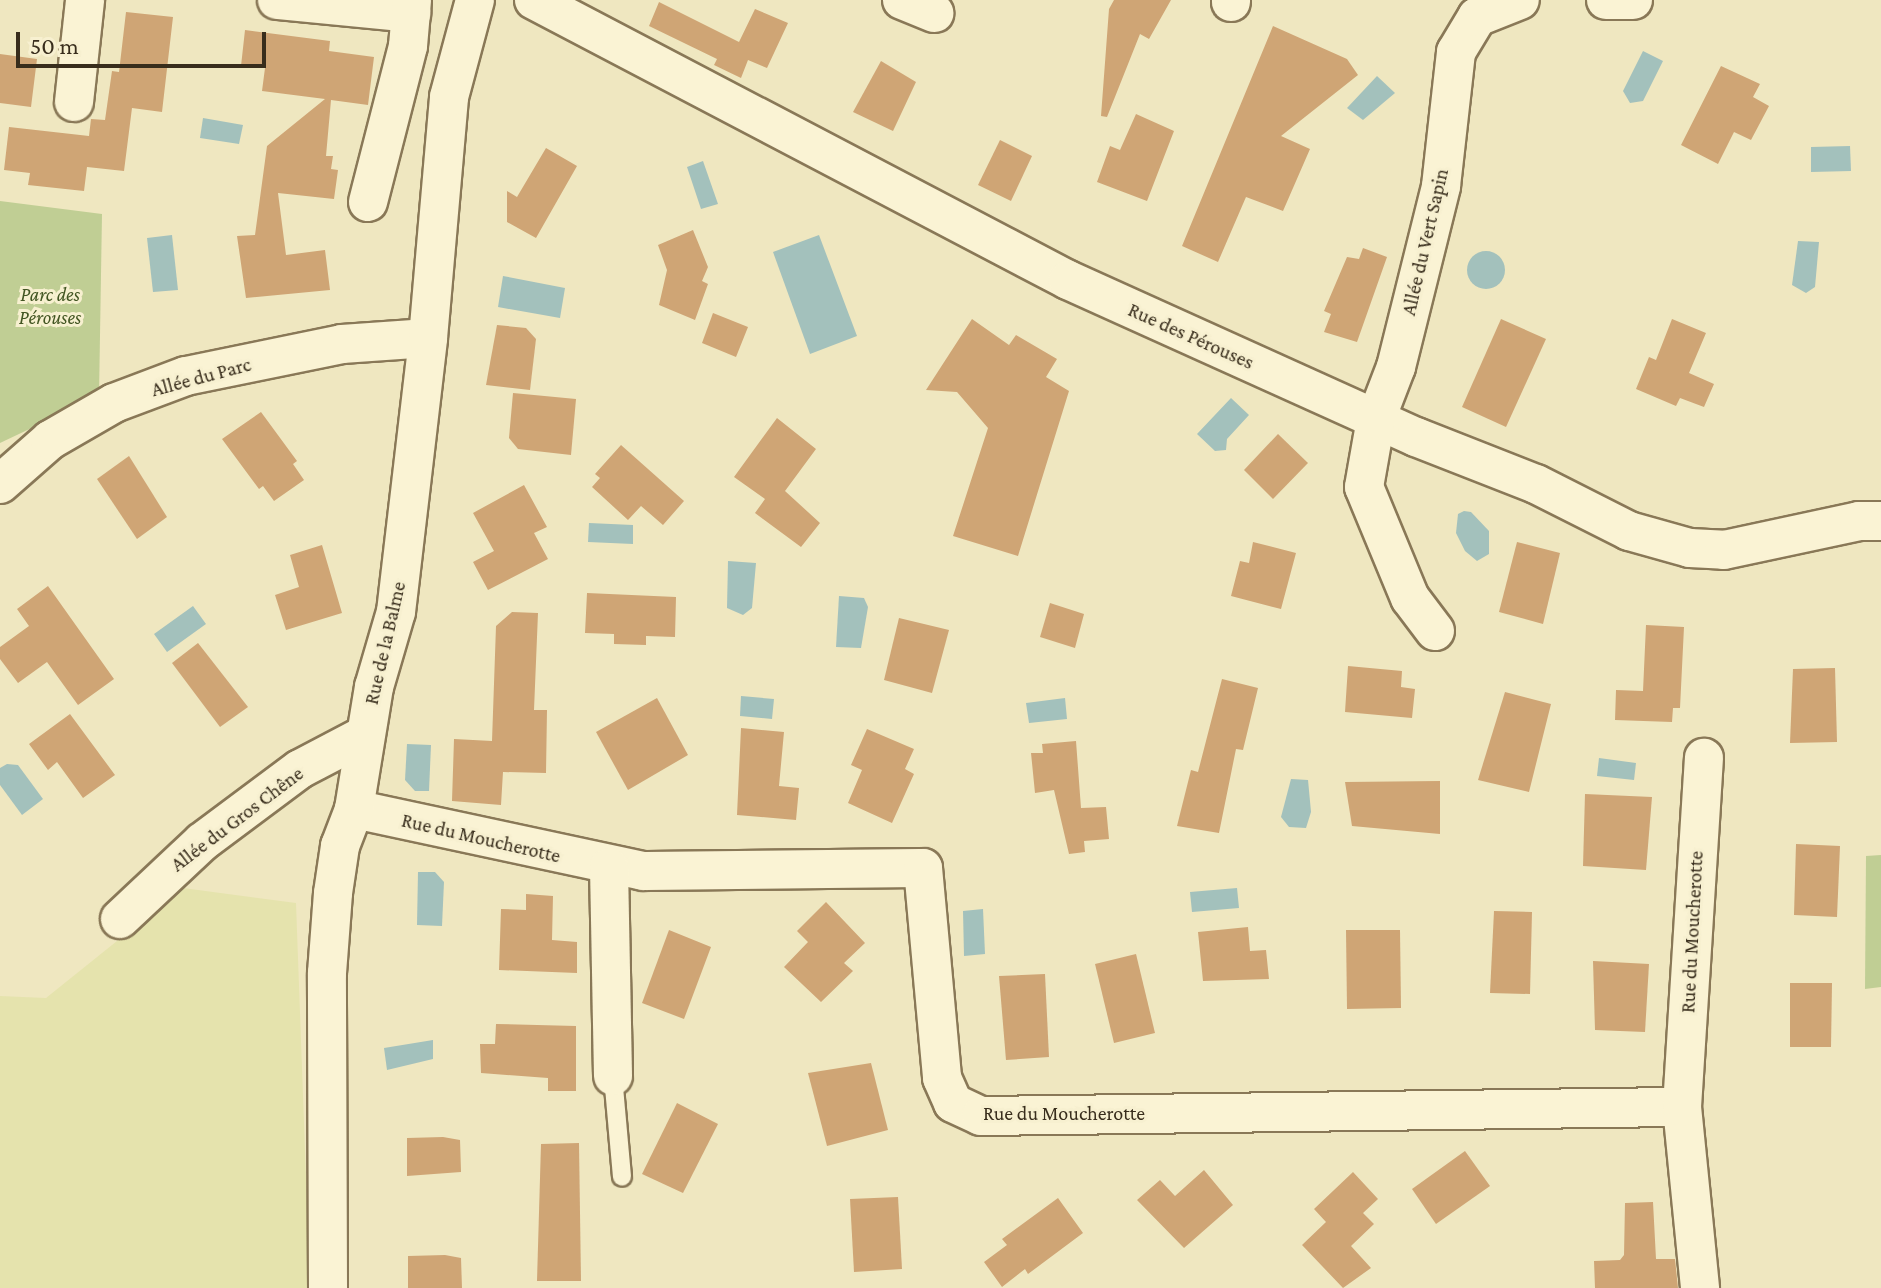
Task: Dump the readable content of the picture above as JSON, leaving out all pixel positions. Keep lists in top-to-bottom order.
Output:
{
  "streets": {
    "street": [
      "Allée du Vert Sapin",
      "Rue des Pérouses",
      "Allée du Parc",
      "Rue de la Balme",
      "Allée du Gros Chêne",
      "Rue du Moucherotte"
    ]
  },
  "crossings": [
    ["Allée du Vert Sapin", "Rue des Pérouses"],
    ["Allée du Parc", "Rue de la Balme"],
    ["Rue de la Balme", "Allée du Gros Chêne"],
    ["Rue de la Balme", "Rue du Moucherotte"]
  ],
  "parks": ["Parc des Pérouses"],
  "scale_bar": "50 m"
}
